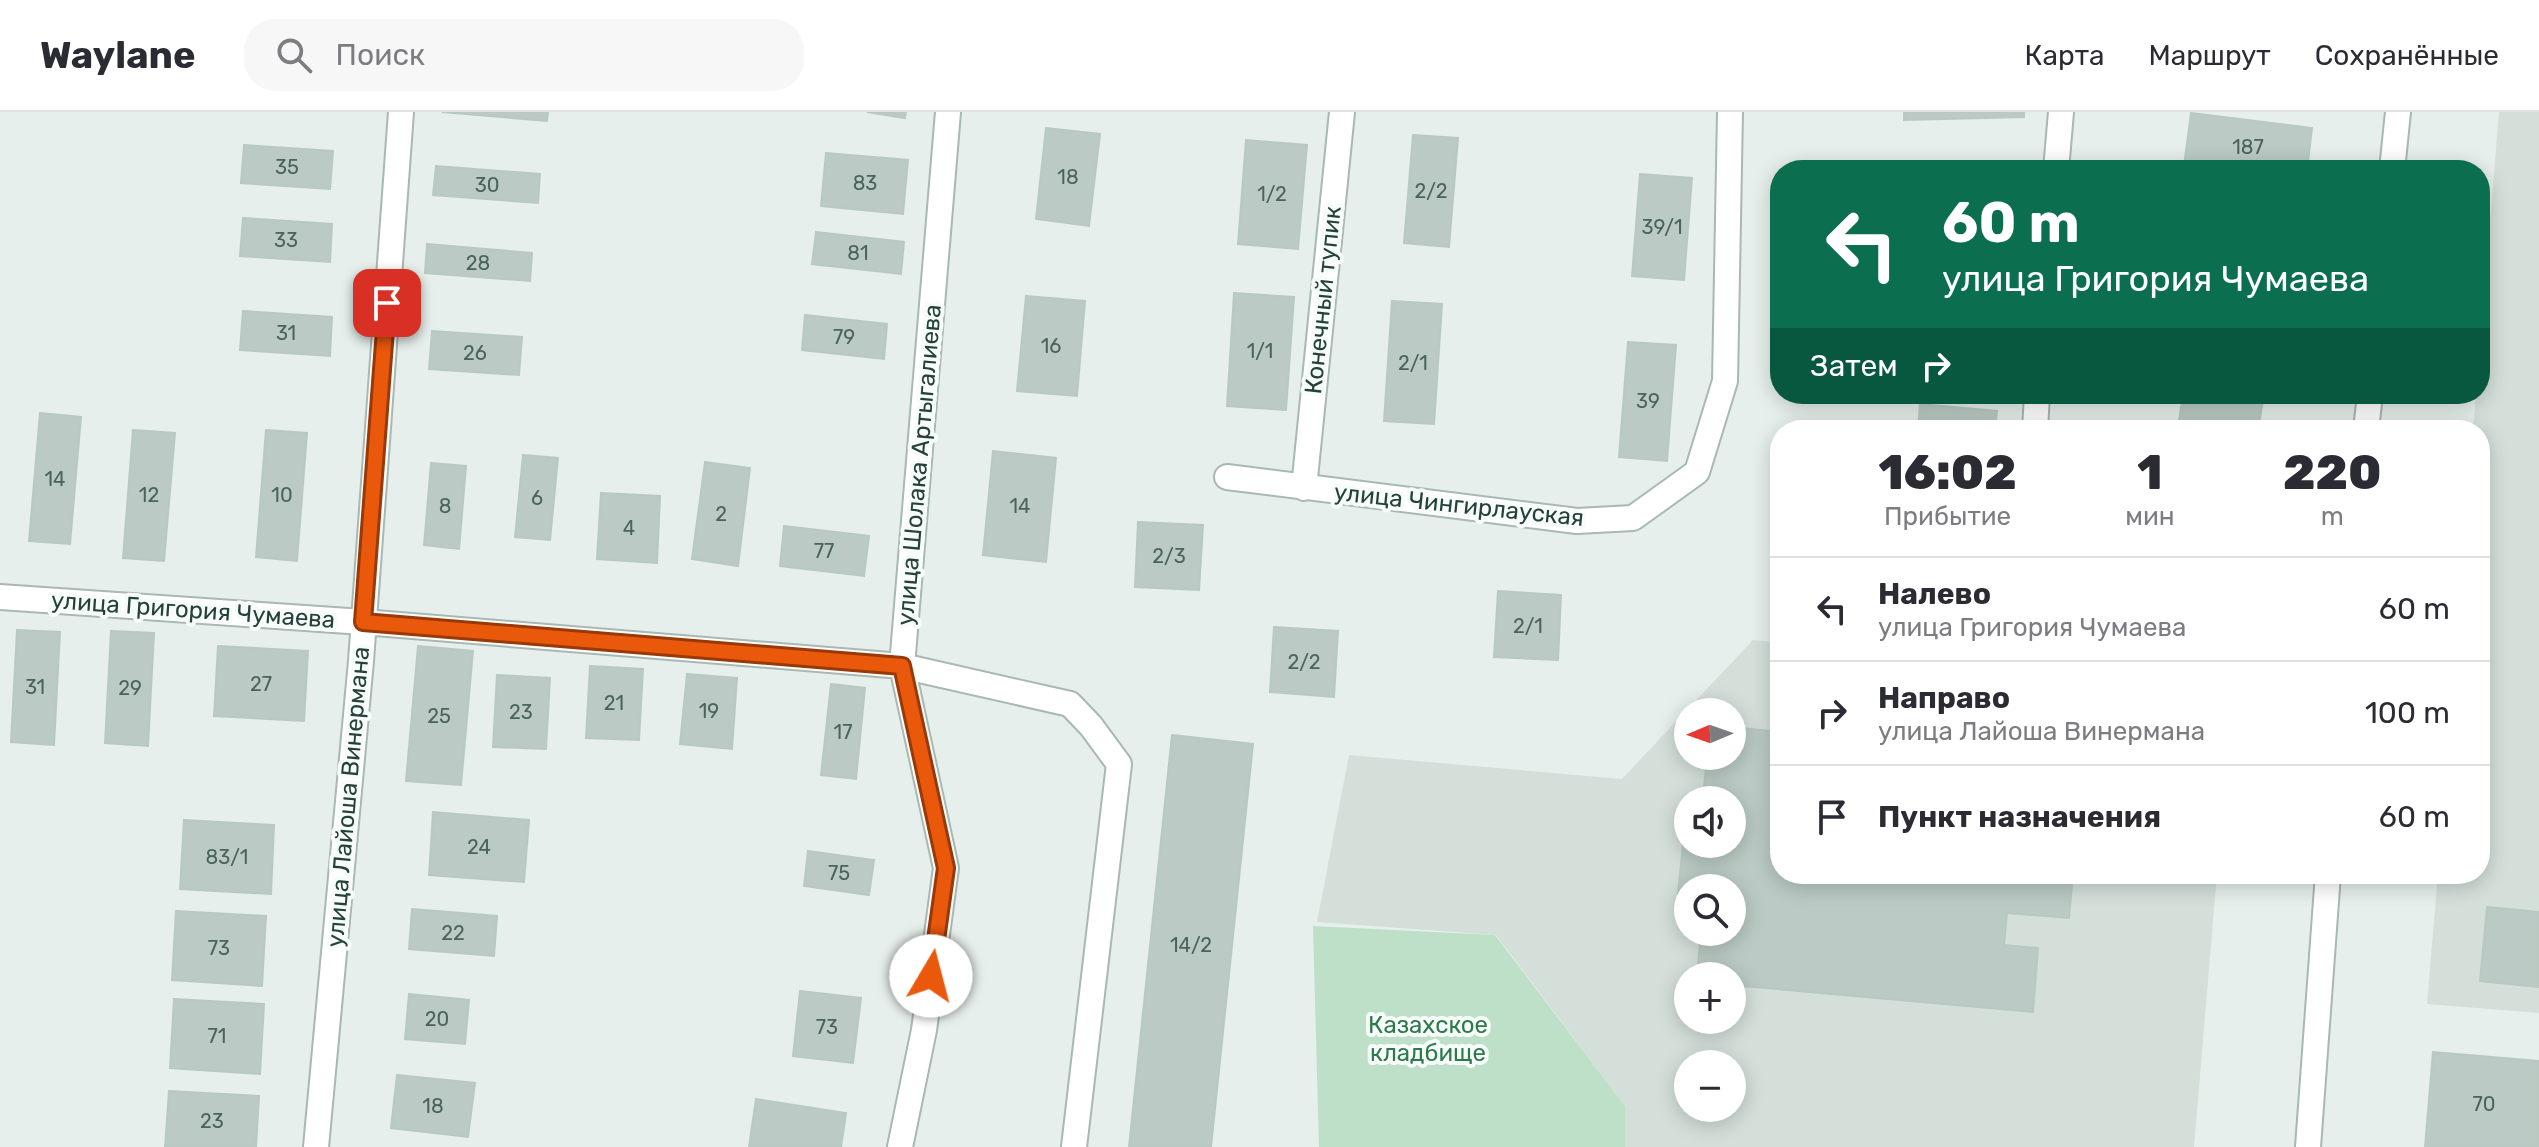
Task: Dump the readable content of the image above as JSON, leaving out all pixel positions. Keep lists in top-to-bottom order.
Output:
{
  "streets": {
    "street": [
      "Конечный тупик",
      "улица Шолака Артыгалиева",
      "улица Чингирлауская",
      "улица Григория Чумаева",
      "улица Лайоша Винермана"
    ]
  },
  "crossings": [
    ["Конечный тупик", "улица Чингирлауская"],
    ["улица Шолака Артыгалиева", "улица Григория Чумаева"],
    ["улица Григория Чумаева", "улица Лайоша Винермана"]
  ],
  "parks": ["Казахское кладбище"],
  "house_numbers": [
    "187",
    "35",
    "18",
    "83",
    "30",
    "2/2",
    "1/2",
    "39/1",
    "33",
    "81",
    "28",
    "31",
    "79",
    "16",
    "1/1",
    "26",
    "2/1",
    "39",
    "14",
    "12",
    "10",
    "6",
    "8",
    "14",
    "2",
    "4",
    "77",
    "2/3",
    "2/1",
    "2/2",
    "27",
    "31",
    "29",
    "21",
    "19",
    "23",
    "25",
    "17",
    "24",
    "83/1",
    "75",
    "22",
    "14/2",
    "73",
    "20",
    "73",
    "71",
    "70",
    "18",
    "23"
  ],
  "north": "left",
  "page": {
    "header": "Waylane",
    "search": "Поиск",
    "nav": ["Карта", "Маршрут", "Сохранённые"],
    "turn": ["60 m", "улица Григория Чумаева"],
    "then": "Затем",
    "eta": [
      "16:02",
      "Прибытие",
      "1",
      "мин",
      "220",
      "m"
    ],
    "list": [
      {
        "name": "Налево",
        "note": "улица Григория Чумаева",
        "value": "60 m"
      },
      {
        "name": "Направо",
        "note": "улица Лайоша Винермана",
        "value": "100 m"
      },
      {
        "name": "Пункт назначения",
        "value": "60 m"
      }
    ],
    "map_buttons": ["+", "−"]
  }
}
